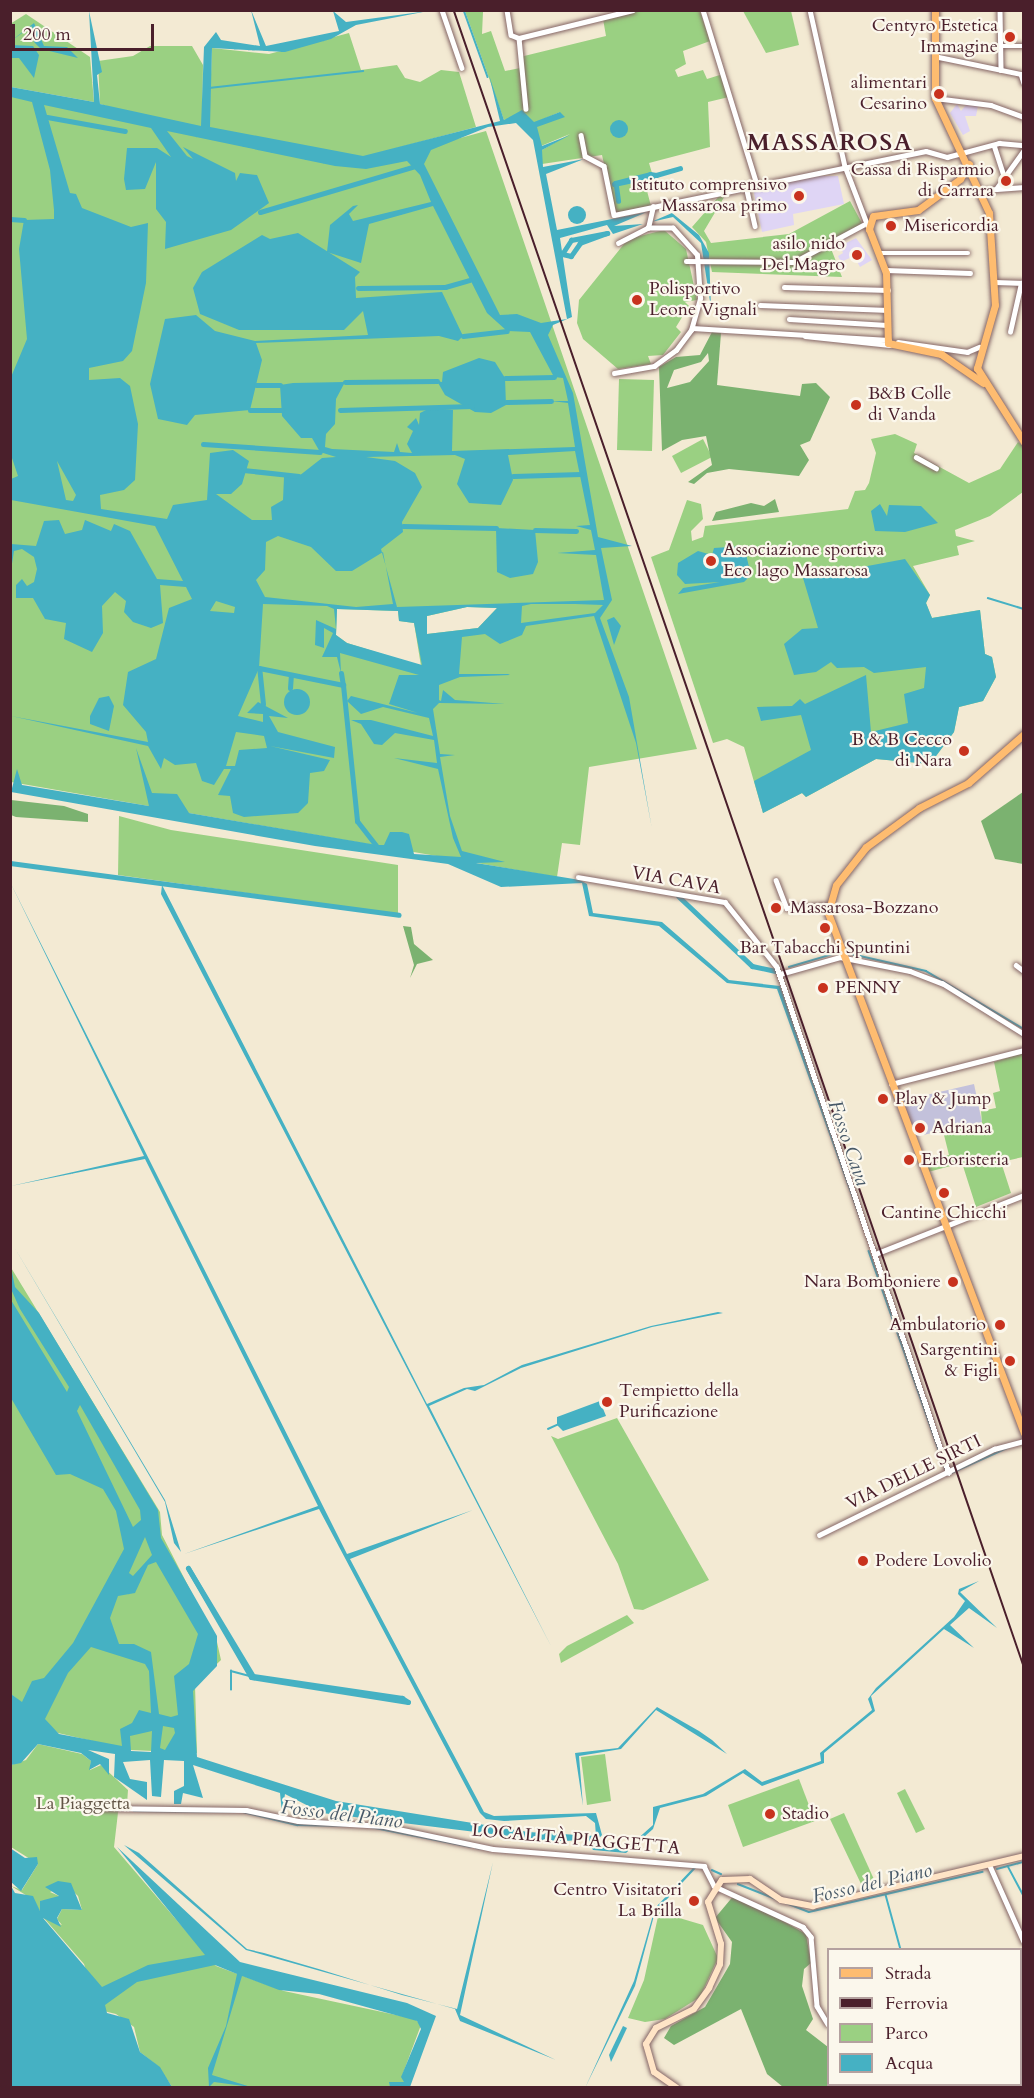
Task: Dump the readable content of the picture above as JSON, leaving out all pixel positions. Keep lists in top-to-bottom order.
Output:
{
  "streets": {
    "street": ["VIA CAVA", "VIA DELLE SIRTI", "LOCALITÀ PIAGGETTA"]
  },
  "crossings": [
    ["VIA CAVA", "VIA DELLE SIRTI"]
  ],
  "districts": ["MASSAROSA"],
  "water": ["Fosso Cava", "Fosso del Piano"],
  "parks": ["La Piaggetta"],
  "places": [
    "Centyro Estetica Immagine",
    "alimentari Cesarino",
    "Cassa di Risparmio di Carrara",
    "Istituto comprensivo Massarosa primo",
    "Misericordia",
    "asilo nido Del Magro",
    "Polisportivo Leone Vignali",
    "B&B Colle di Vanda",
    "Associazione sportiva Eco lago Massarosa",
    "B & B Cecco di Nara",
    "Massarosa-Bozzano",
    "Bar Tabacchi Spuntini",
    "PENNY",
    "Play & Jump",
    "Adriana",
    "Erboristeria",
    "Cantine Chicchi",
    "Nara Bomboniere",
    "Ambulatorio",
    "Sargentini & Figli",
    "Tempietto della Purificazione",
    "Podere Lovolio",
    "Stadio",
    "Centro Visitatori La Brilla"
  ],
  "legend": [
    "Strada",
    "Ferrovia",
    "Parco",
    "Acqua"
  ],
  "scale_bar": "200 m"
}
